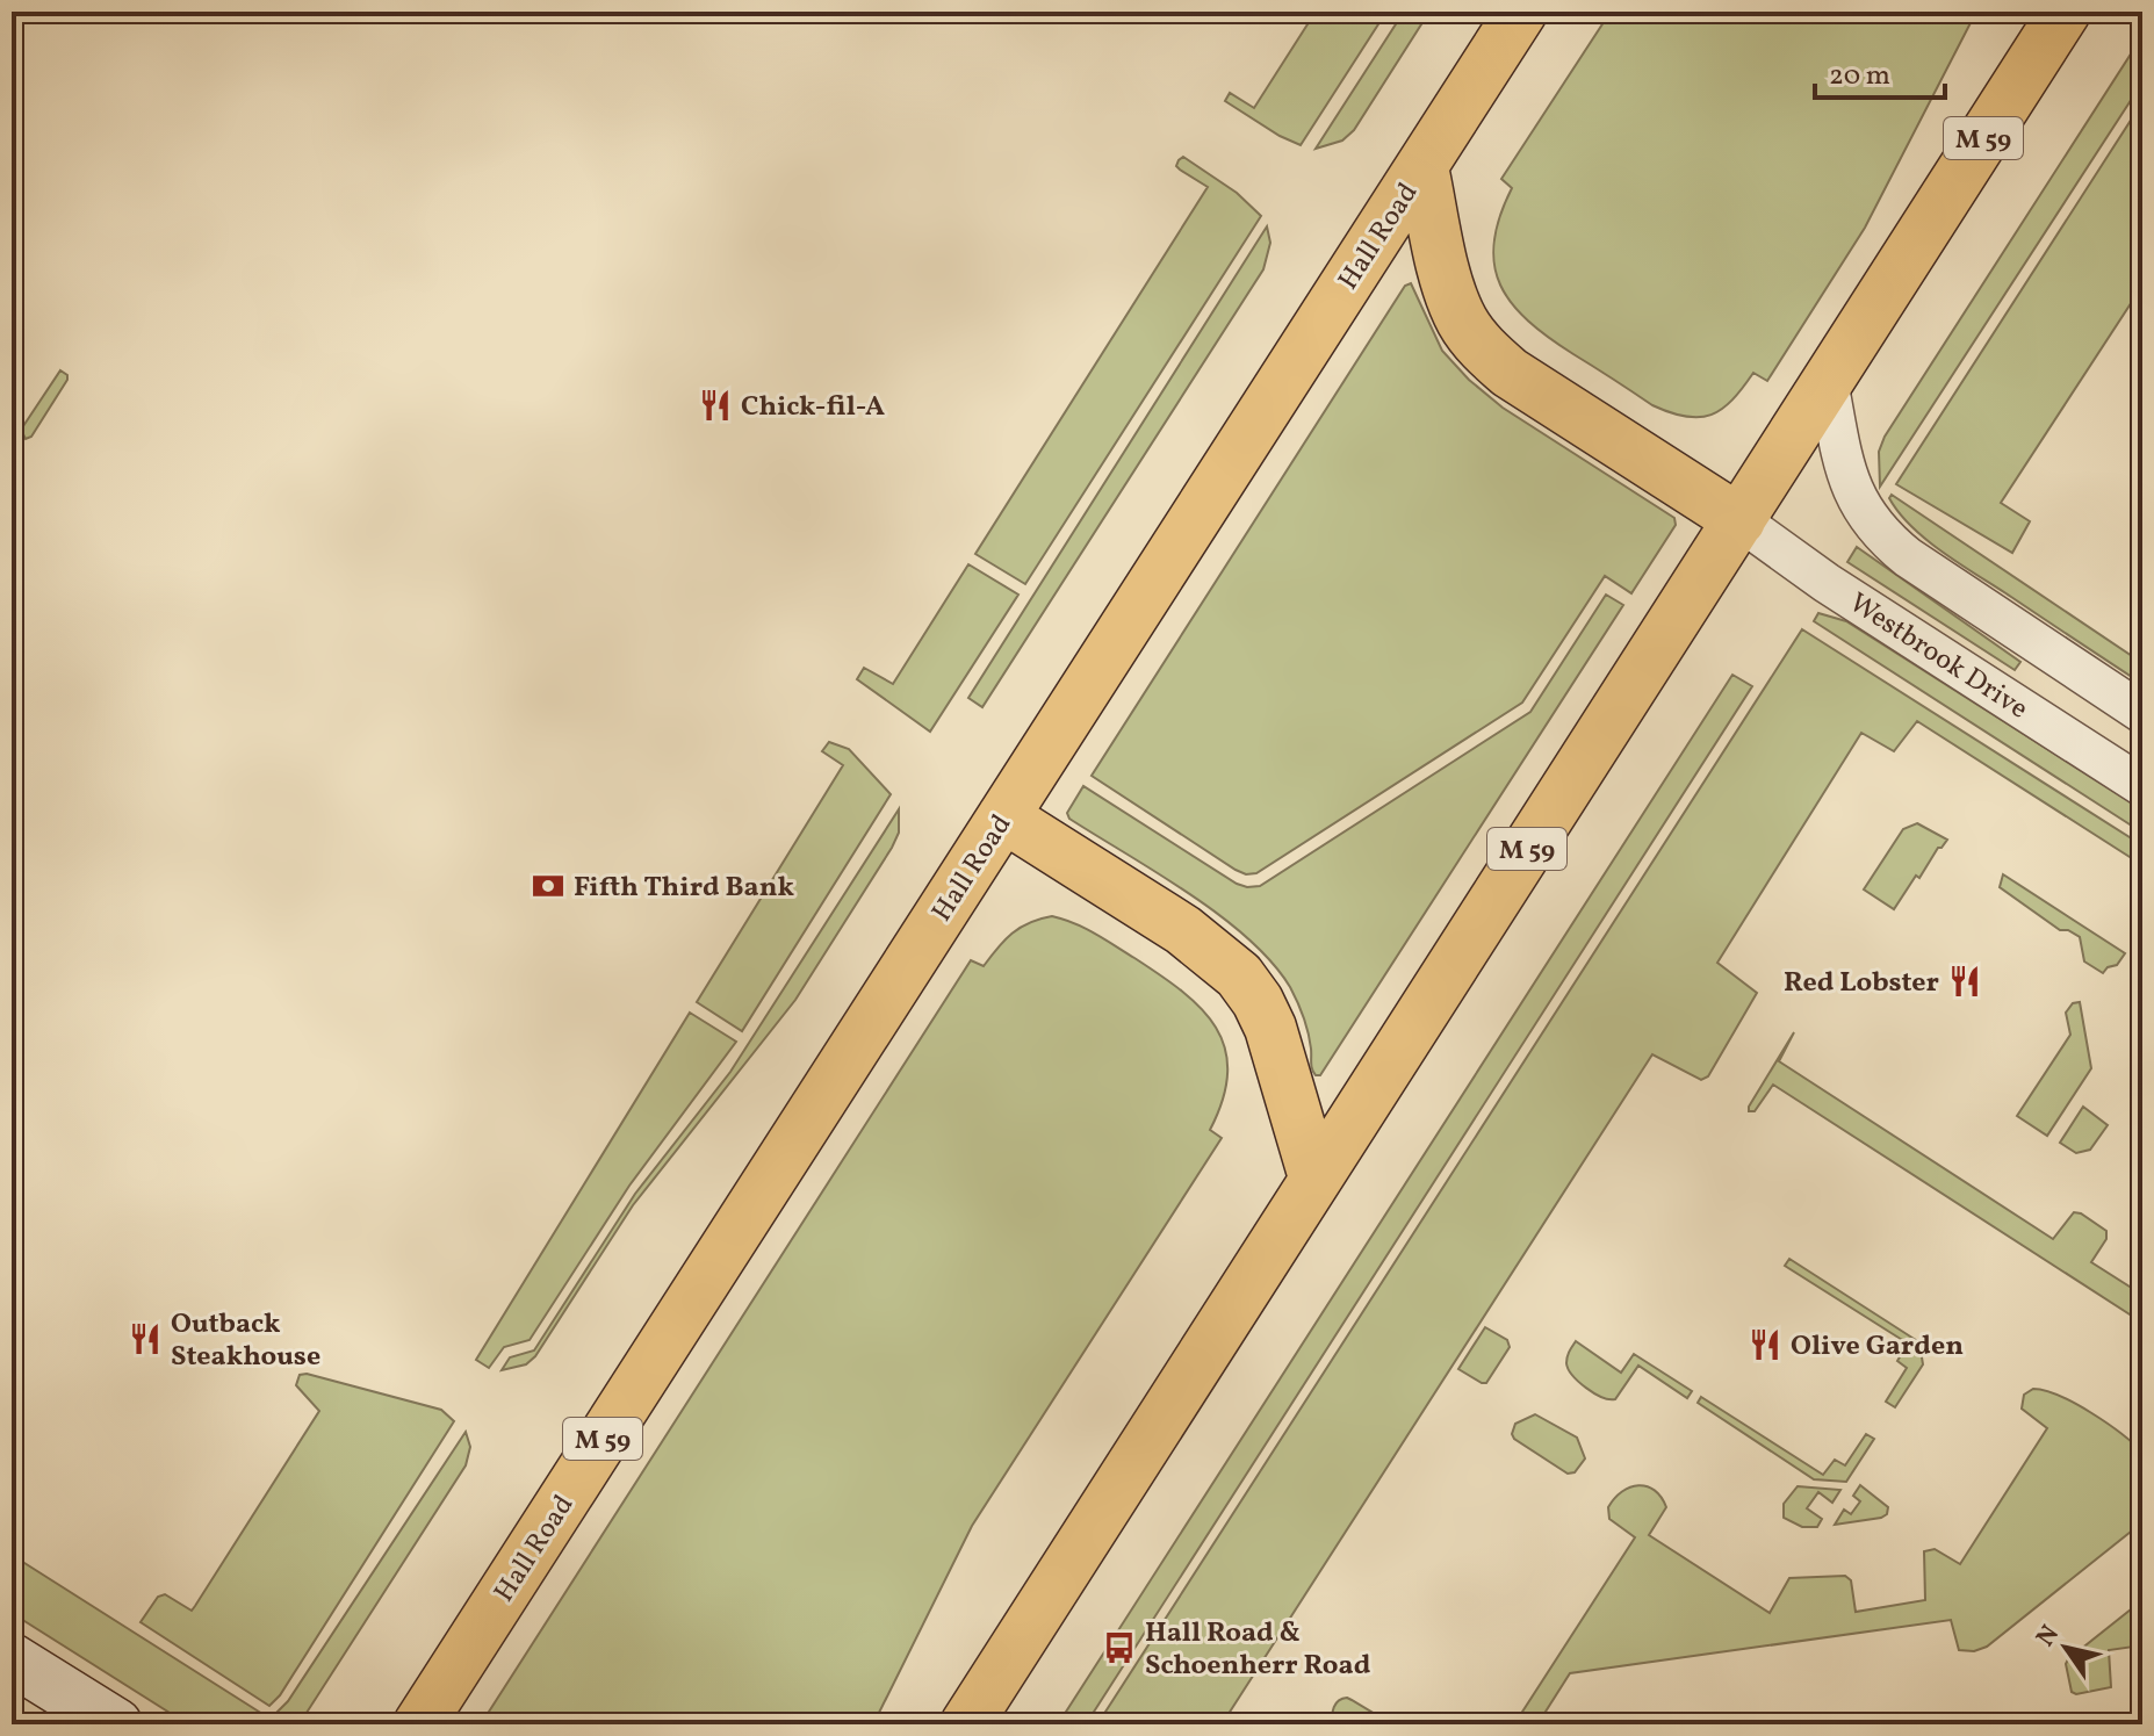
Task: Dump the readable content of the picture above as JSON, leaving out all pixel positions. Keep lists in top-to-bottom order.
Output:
{
  "streets": {
    "highway": ["M 59", "Hall Road"],
    "street": ["Westbrook Drive"]
  },
  "crossings": [
    ["M 59", "Westbrook Drive"]
  ],
  "places": {
    "restaurant": [
      "Chick-fil-A",
      "Red Lobster",
      "Outback Steakhouse",
      "Olive Garden"
    ],
    "bank": ["Fifth Third Bank"],
    "bus stop": ["Hall Road & Schoenherr Road"]
  },
  "scale_bar": "20 m",
  "north": "top left"
}
